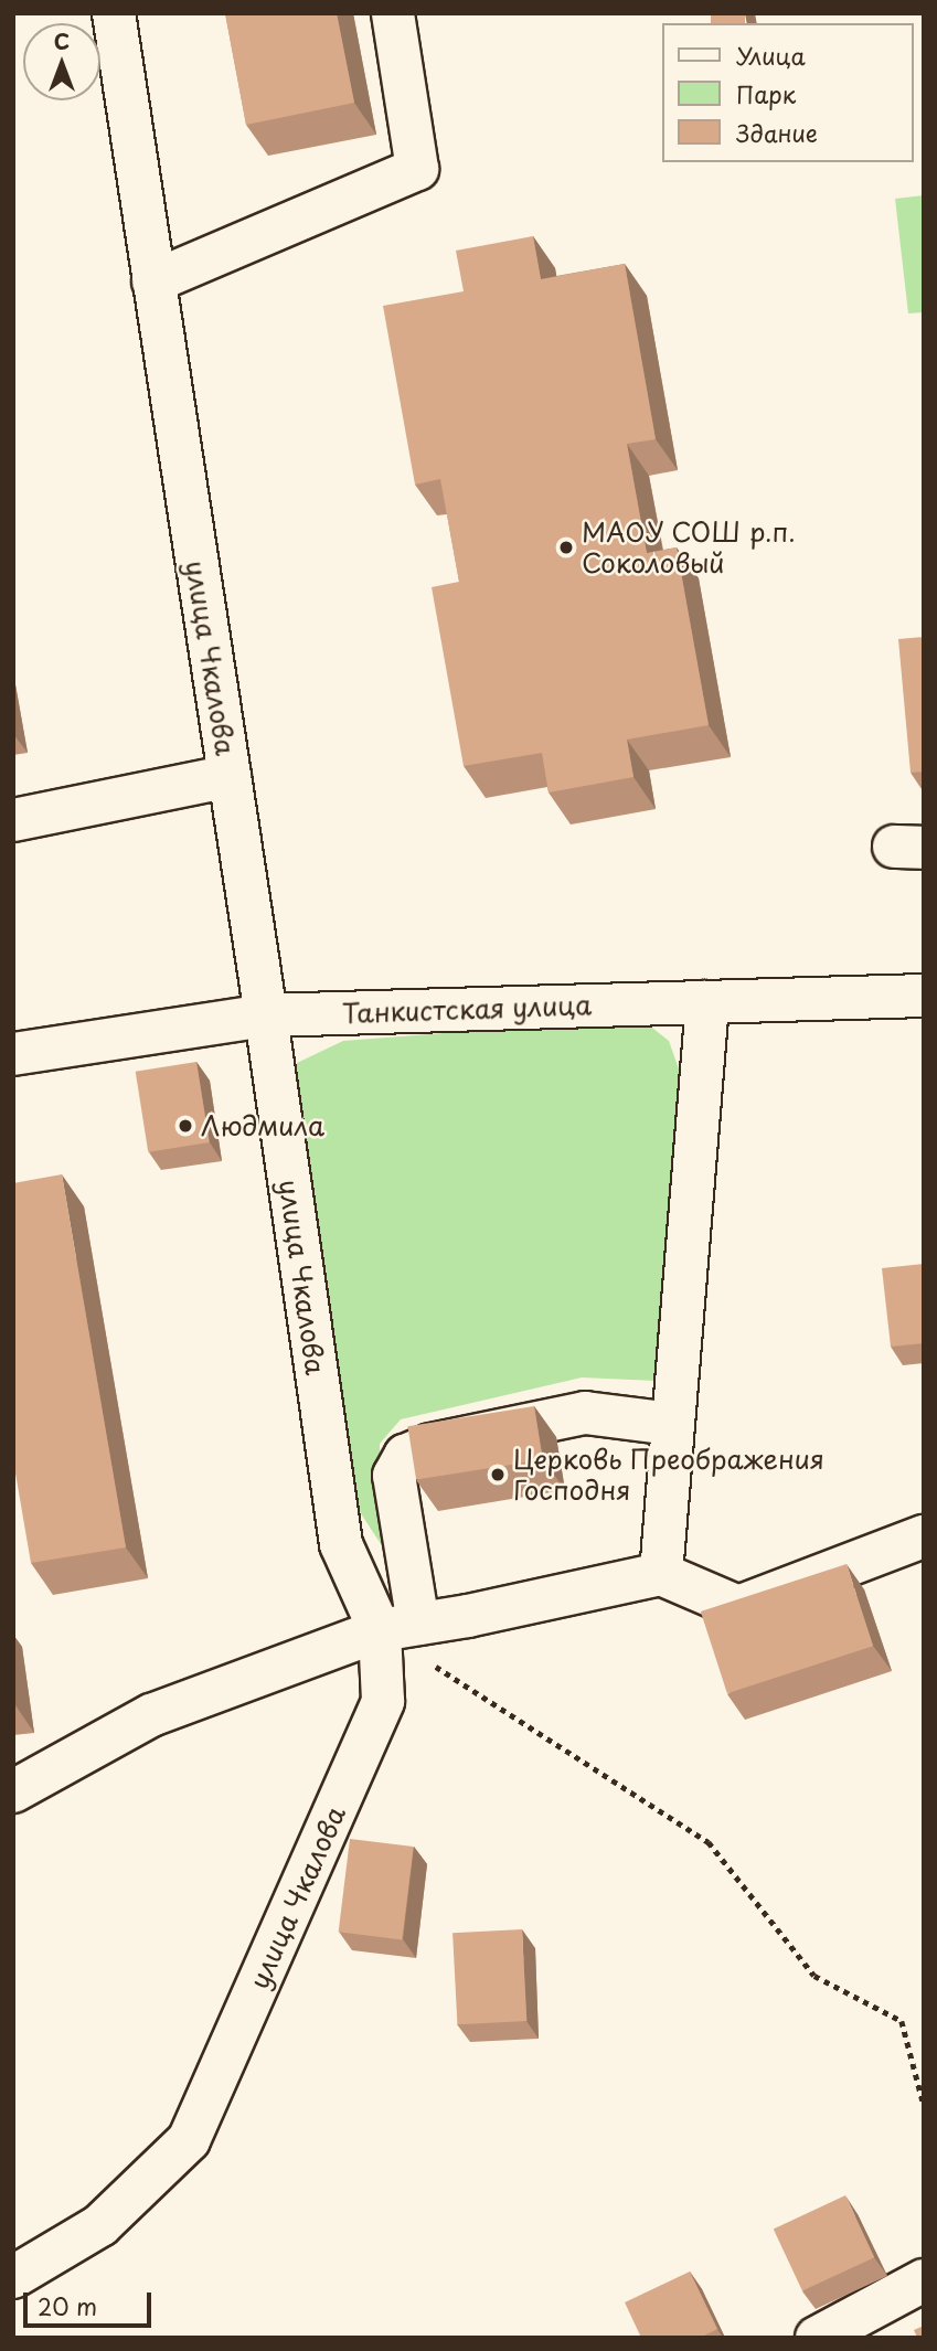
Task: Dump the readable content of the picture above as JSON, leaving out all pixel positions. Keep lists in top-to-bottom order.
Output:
{
  "streets": {
    "street": ["улица Чкалова", "Танкистская улица"]
  },
  "crossings": [
    ["улица Чкалова", "Танкистская улица"]
  ],
  "places": ["МАОУ СОШ р.п. Соколовый", "Людмила", "Церковь Преображения Господня"],
  "legend": ["Улица", "Парк", "Здание"],
  "scale_bar": "20 m",
  "north": "top"
}
